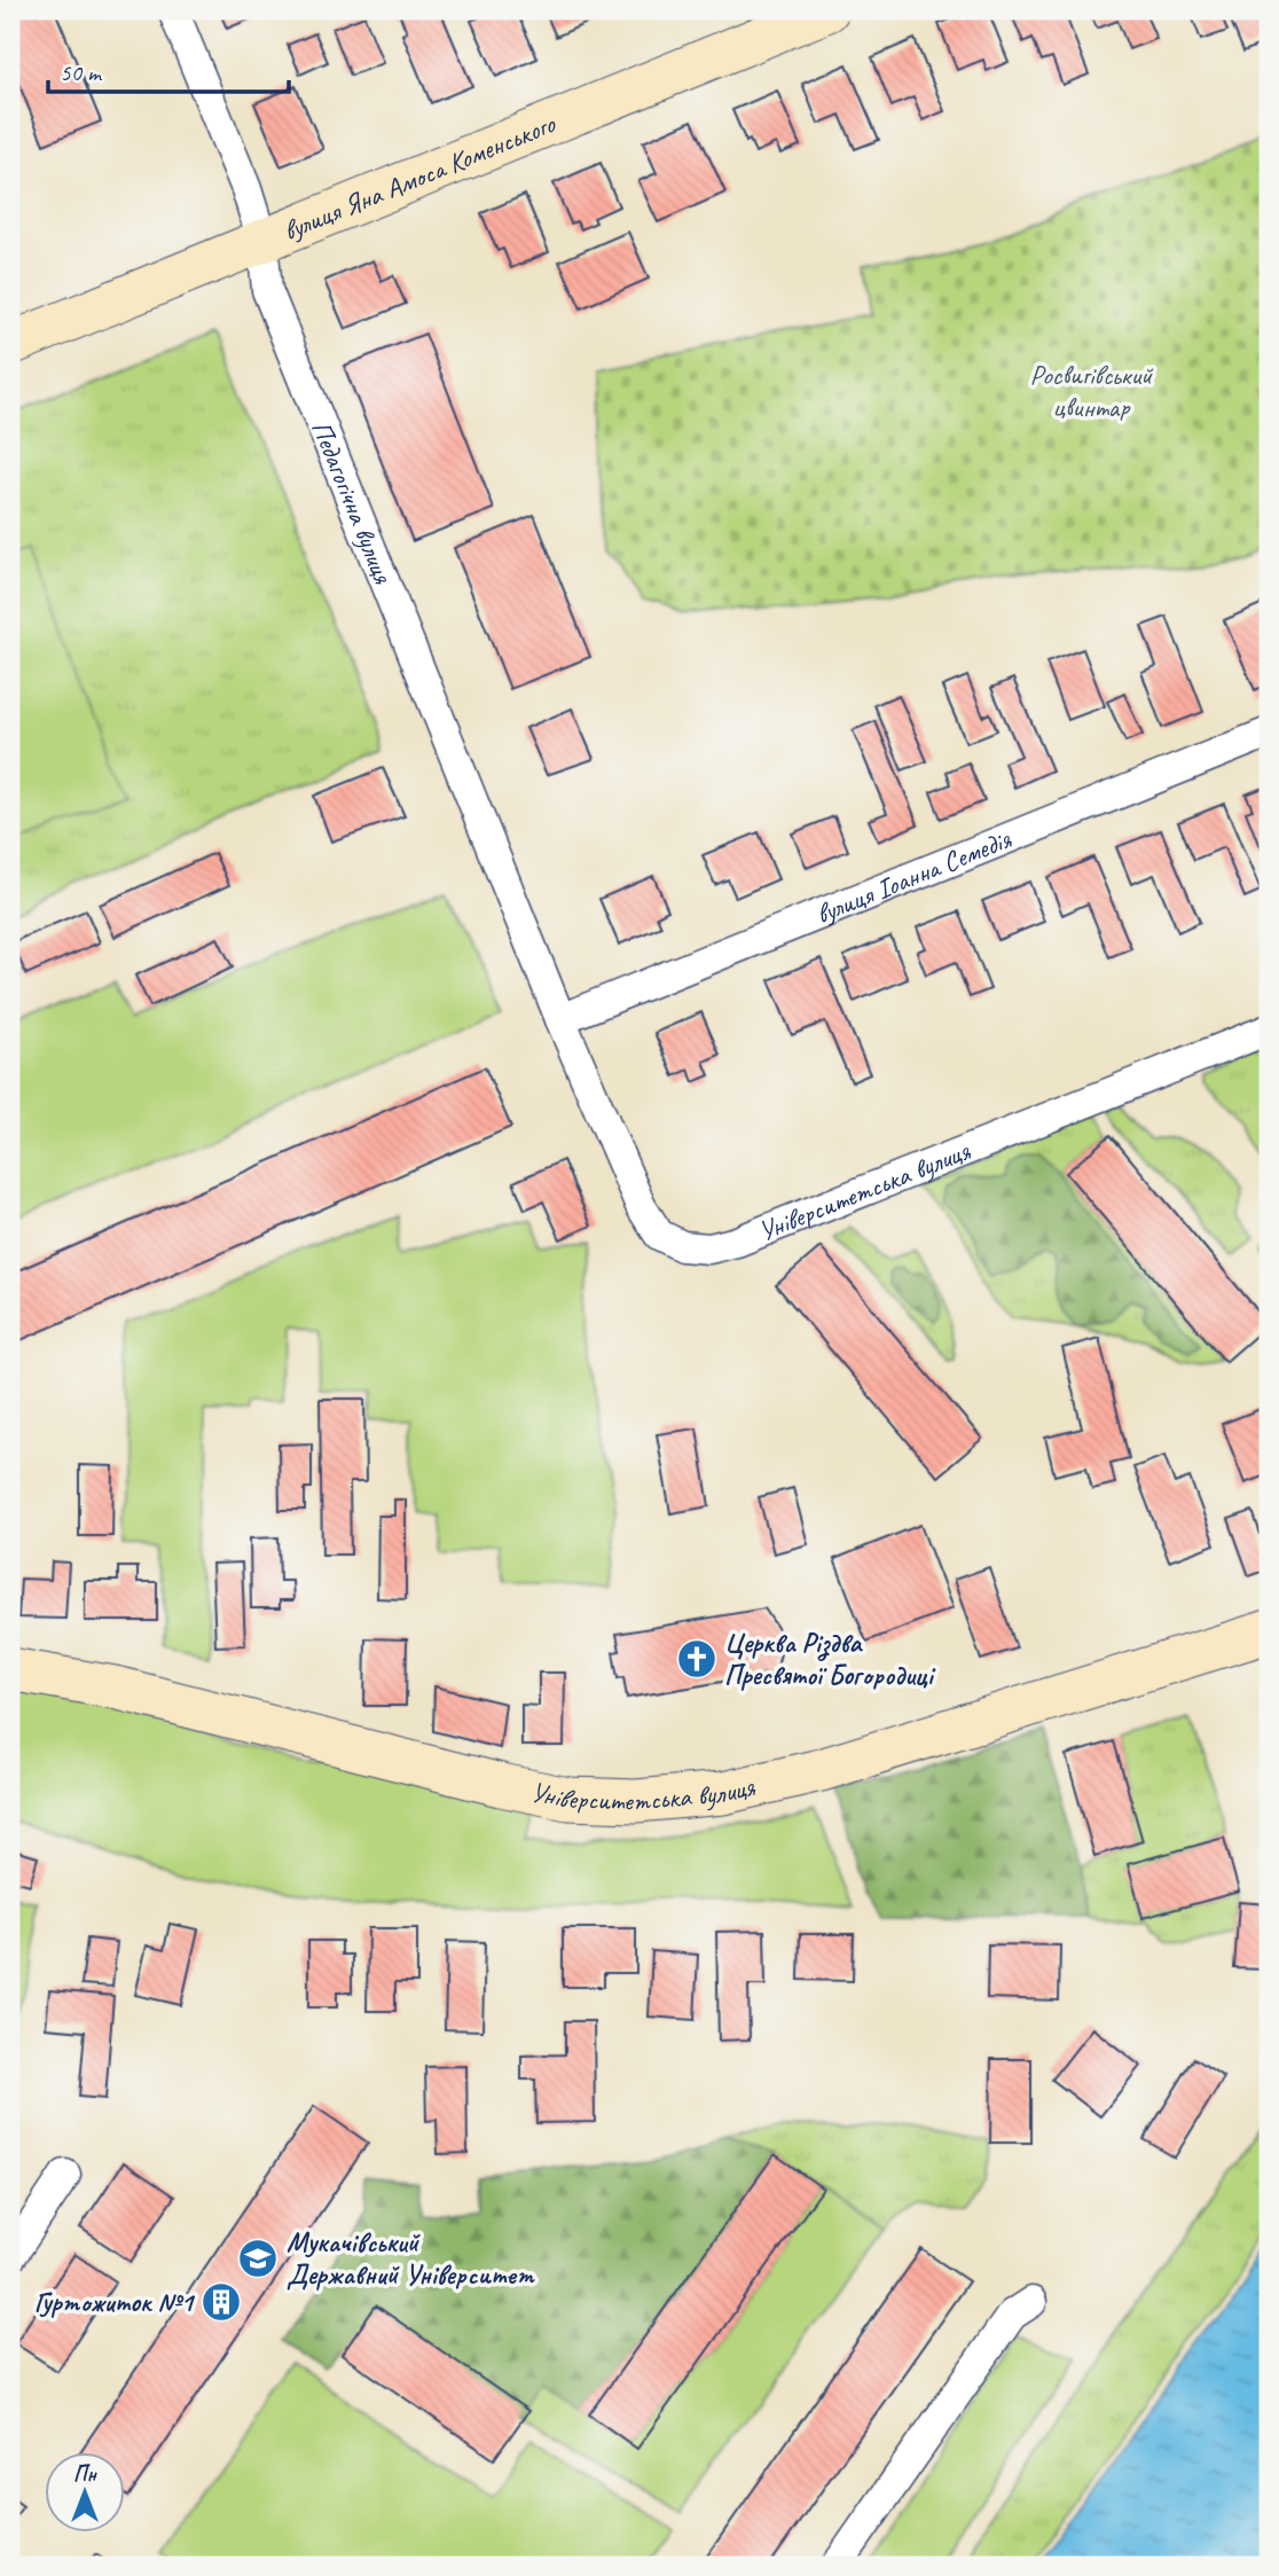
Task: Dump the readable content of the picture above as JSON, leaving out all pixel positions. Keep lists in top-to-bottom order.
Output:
{
  "streets": {
    "main road": ["вулиця Яна Амоса Коменського", "Університетська вулиця"],
    "street": ["Педагогічна вулиця", "вулиця Іоанна Семедія"]
  },
  "crossings": [
    ["вулиця Яна Амоса Коменського", "Педагогічна вулиця"],
    ["Педагогічна вулиця", "вулиця Іоанна Семедія"],
    ["Педагогічна вулиця", "Університетська вулиця"],
    ["вулиця Іоанна Семедія", "Університетська вулиця"]
  ],
  "parks": ["Росвигівський цвинтар"],
  "places": {
    "church": ["Церква Різдва Пресвятої Богородиці"],
    "school or university": ["Мукачівський Державний Університет"],
    "building": ["Гуртожиток №1"]
  },
  "scale_bar": "50 m",
  "north": "top"
}
